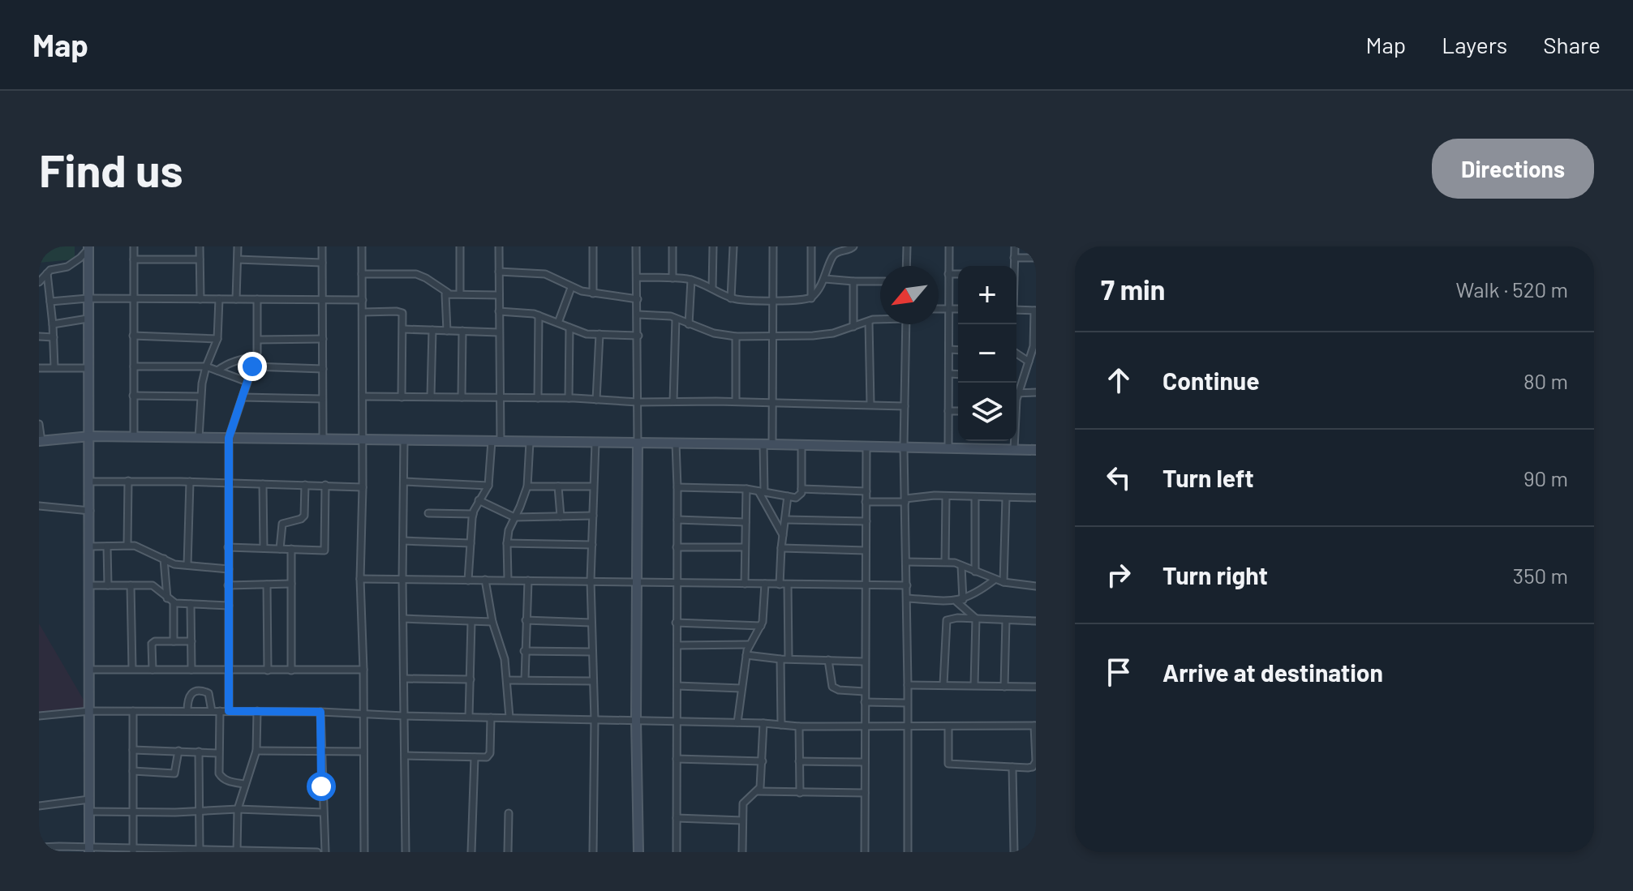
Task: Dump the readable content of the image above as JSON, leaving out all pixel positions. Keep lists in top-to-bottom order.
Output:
{
  "north": "bottom left",
  "page": {
    "header": "Map",
    "nav": ["Map", "Layers", "Share"],
    "buttons": "Directions",
    "title": "Find us",
    "heading": ["7 min", "Walk · 520 m"],
    "map_buttons": ["+", "−"],
    "list": [
      ["Continue", "80 m"],
      ["Turn left", "90 m"],
      ["Turn right", "350 m"],
      "Arrive at destination"
    ]
  }
}
